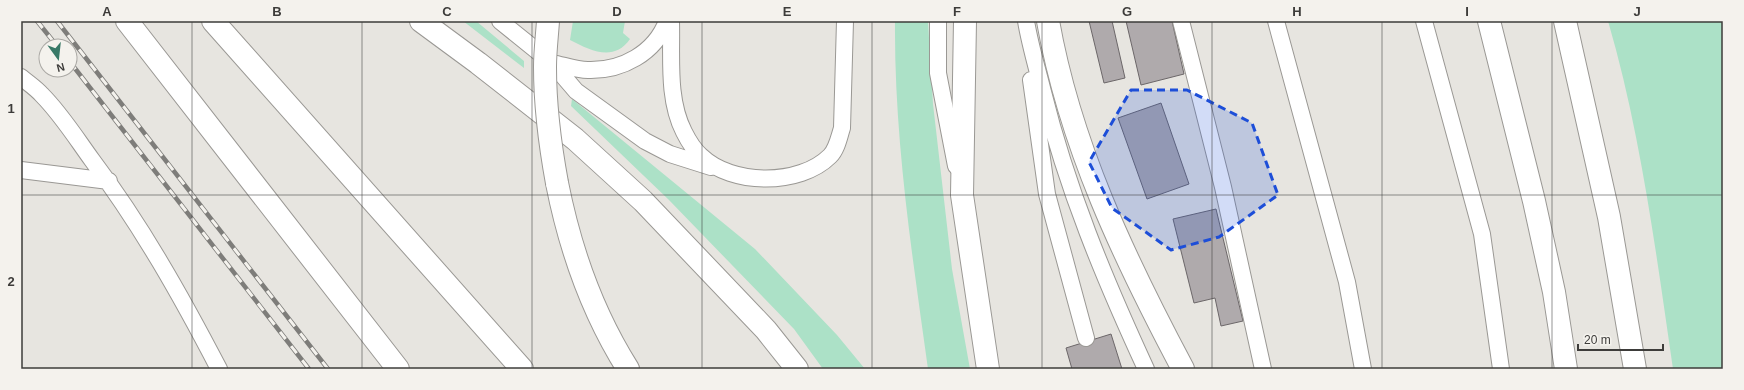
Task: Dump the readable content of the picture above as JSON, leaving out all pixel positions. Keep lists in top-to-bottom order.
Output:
{
  "scale_bar": "20 m",
  "north": "bottom",
  "grid": {
    "columns": [
      "A",
      "B",
      "C",
      "D",
      "E",
      "F",
      "G",
      "H",
      "I",
      "J"
    ],
    "rows": ["1", "2"]
  }
}
